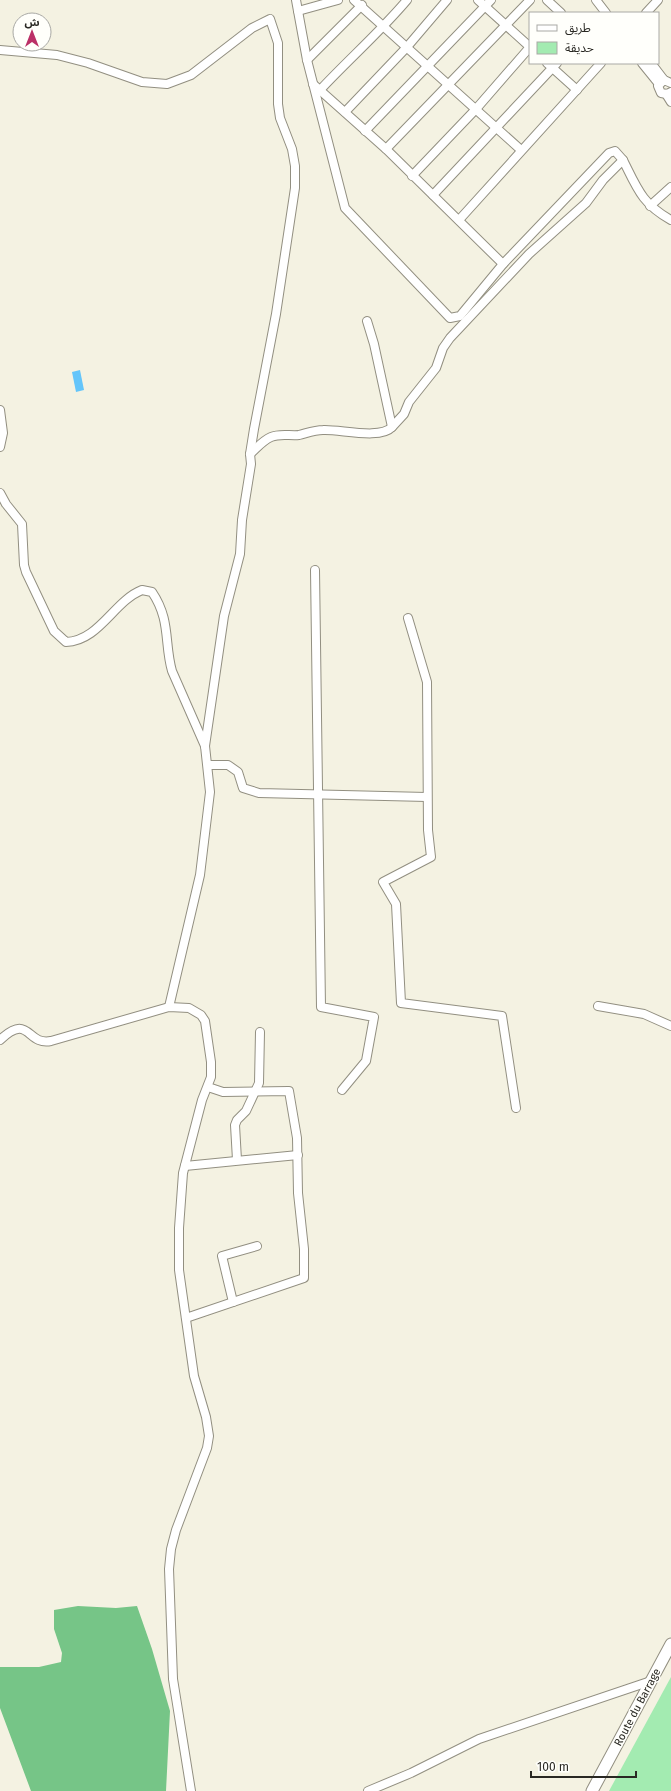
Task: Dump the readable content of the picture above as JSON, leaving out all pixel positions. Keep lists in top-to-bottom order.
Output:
{
  "streets": {
    "main road": ["Route du Barrage"]
  },
  "legend": ["طريق", "حديقة"],
  "scale_bar": "100 m",
  "north": "top"
}
